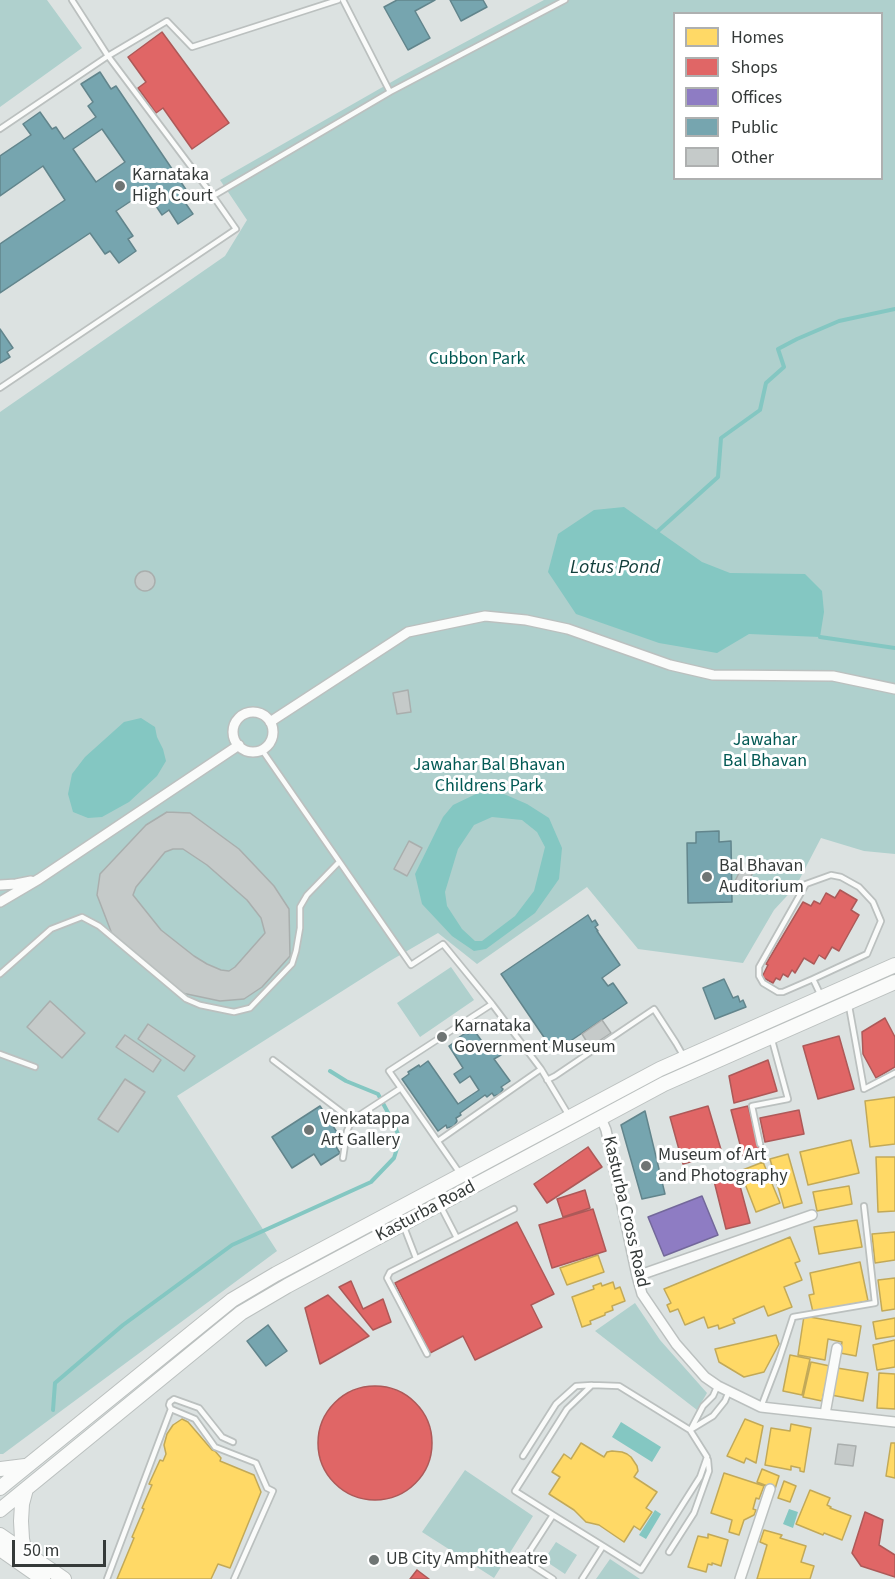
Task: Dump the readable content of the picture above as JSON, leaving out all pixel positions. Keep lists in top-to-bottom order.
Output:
{
  "streets": {
    "main road": ["Kasturba Road"],
    "street": ["Kasturba Cross Road"]
  },
  "crossings": [
    ["Kasturba Road", "Kasturba Cross Road"]
  ],
  "water": ["Lotus Pond"],
  "parks": ["Cubbon Park", "Jawahar Bal Bhavan", "Jawahar Bal Bhavan Childrens Park"],
  "places": [
    "Karnataka High Court",
    "Bal Bhavan Auditorium",
    "Karnataka Government Museum",
    "Venkatappa Art Gallery",
    "Museum of Art and Photography",
    "UB City Amphitheatre"
  ],
  "legend": [
    "Homes",
    "Shops",
    "Offices",
    "Public",
    "Other"
  ],
  "scale_bar": "50 m"
}
